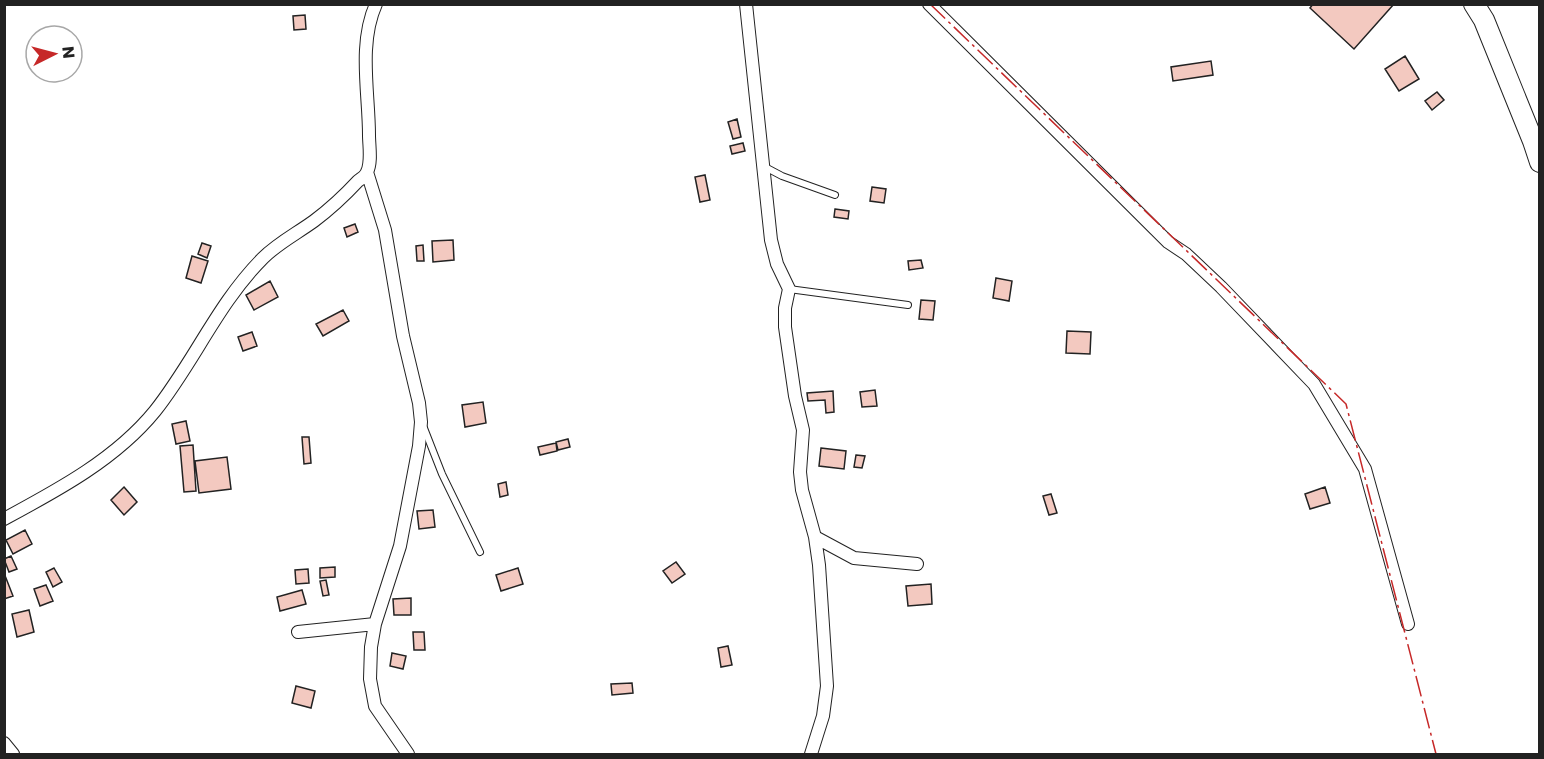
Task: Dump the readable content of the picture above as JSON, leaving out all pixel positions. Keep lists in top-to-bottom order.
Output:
{
  "north": "right"
}
